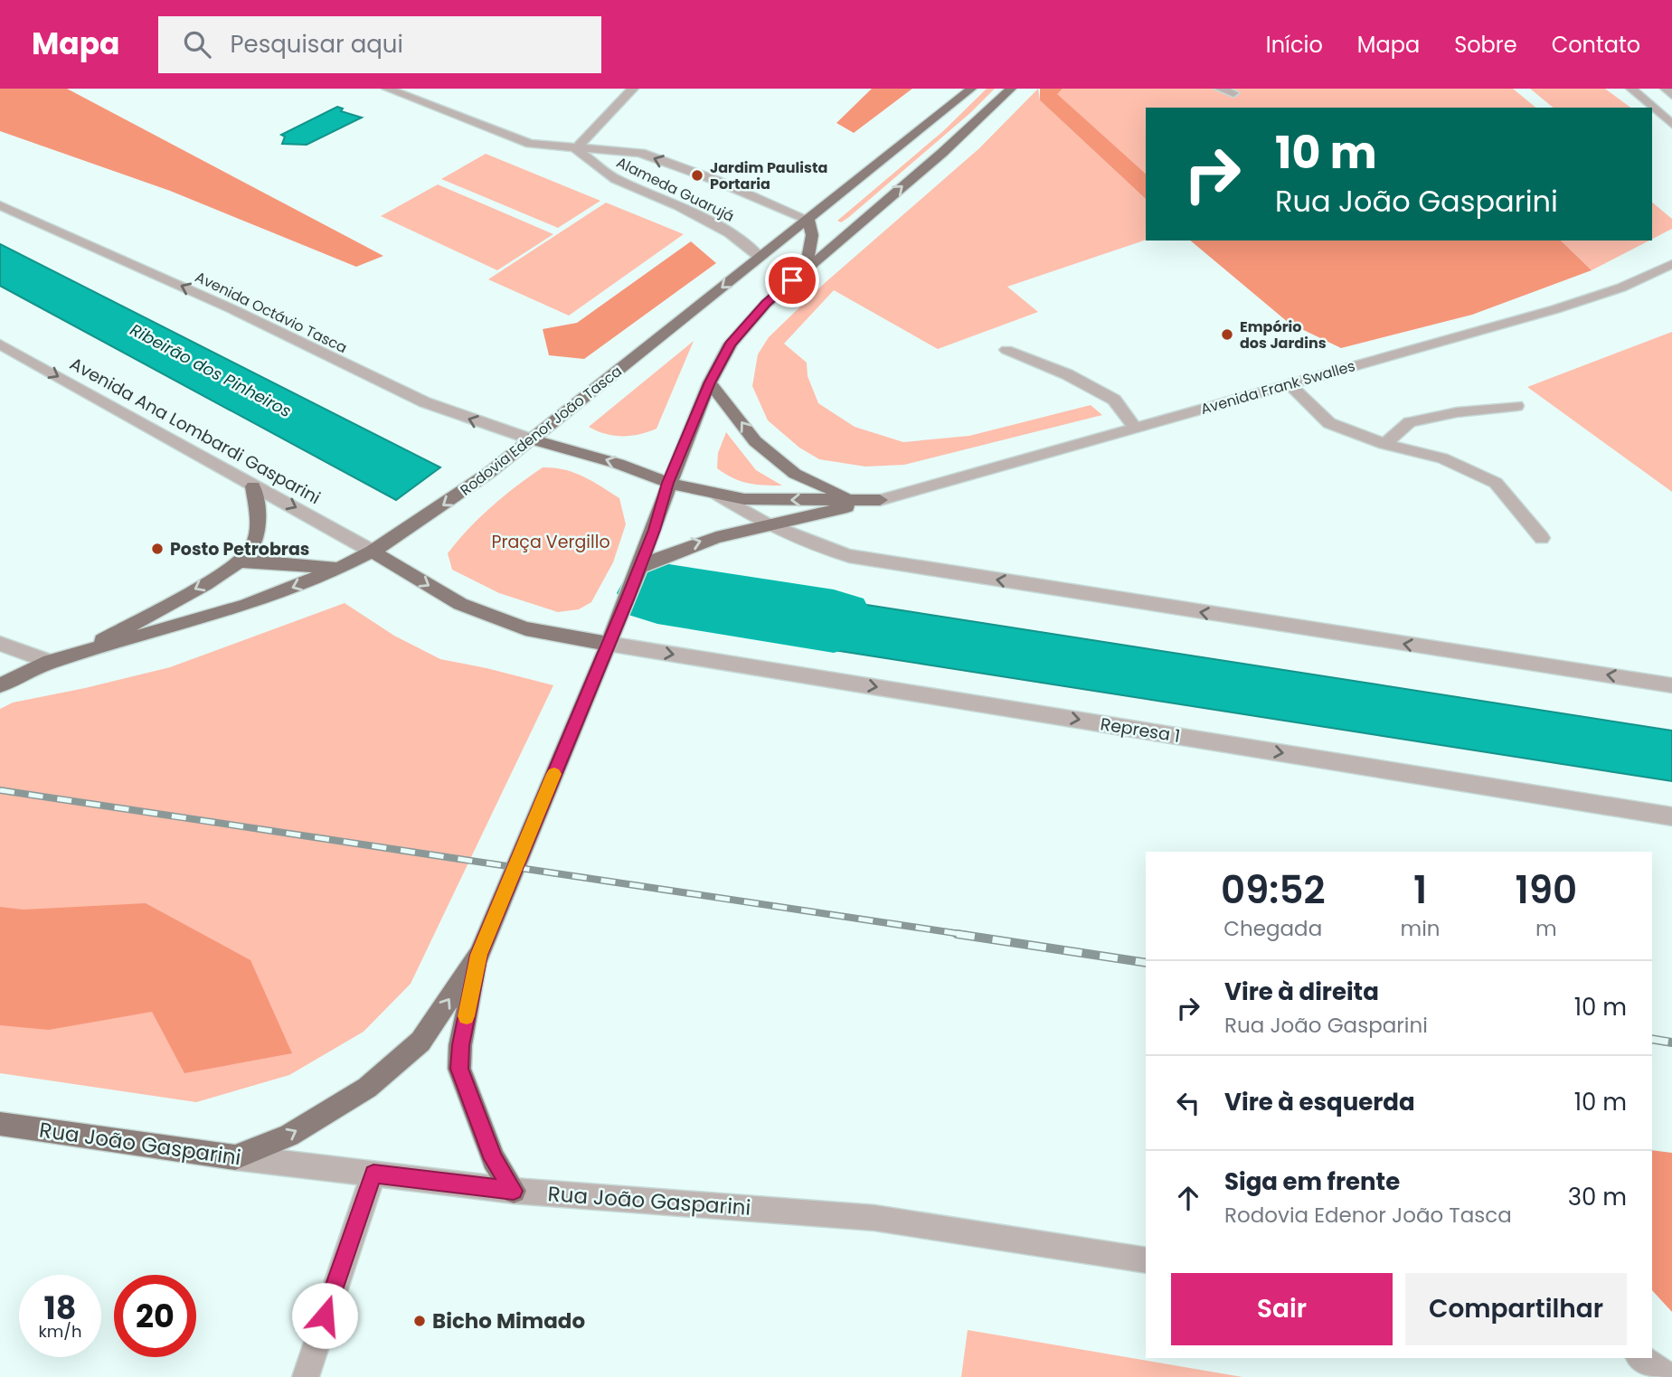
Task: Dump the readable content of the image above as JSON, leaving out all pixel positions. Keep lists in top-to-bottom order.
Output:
{
  "streets": {
    "main road": ["Rodovia Edenor João Tasca", "Rua João Gasparini"],
    "street": [
      "Alameda Guarujá",
      "Avenida Octávio Tasca",
      "Avenida Frank Swalles",
      "Avenida Ana Lombardi Gasparini",
      "Represa 1"
    ]
  },
  "crossings": [
    ["Alameda Guarujá", "Rodovia Edenor João Tasca"],
    ["Avenida Octávio Tasca", "Rodovia Edenor João Tasca"],
    ["Avenida Ana Lombardi Gasparini", "Rodovia Edenor João Tasca"]
  ],
  "one_way": ["Avenida Octávio Tasca", "Avenida Ana Lombardi Gasparini"],
  "water": ["Ribeirão dos Pinheiros"],
  "parks": ["Praça Vergillo"],
  "places": [
    "Jardim Paulista Portaria",
    "Empório dos Jardins",
    "Posto Petrobras",
    "Bicho Mimado"
  ],
  "page": {
    "header": "Mapa",
    "search": "Pesquisar aqui",
    "nav": [
      "Início",
      "Mapa",
      "Sobre",
      "Contato"
    ],
    "turn": ["10 m", "Rua João Gasparini"],
    "eta": [
      "09:52",
      "Chegada",
      "1",
      "min",
      "190",
      "m"
    ],
    "list": [
      {
        "name": "Vire à direita",
        "note": "Rua João Gasparini",
        "value": "10 m"
      },
      {
        "name": "Vire à esquerda",
        "value": "10 m"
      },
      {
        "name": "Siga em frente",
        "note": "Rodovia Edenor João Tasca",
        "value": "30 m"
      }
    ],
    "buttons": ["Sair", "Compartilhar"],
    "speed": "18 km/h",
    "limit": "20"
  }
}
